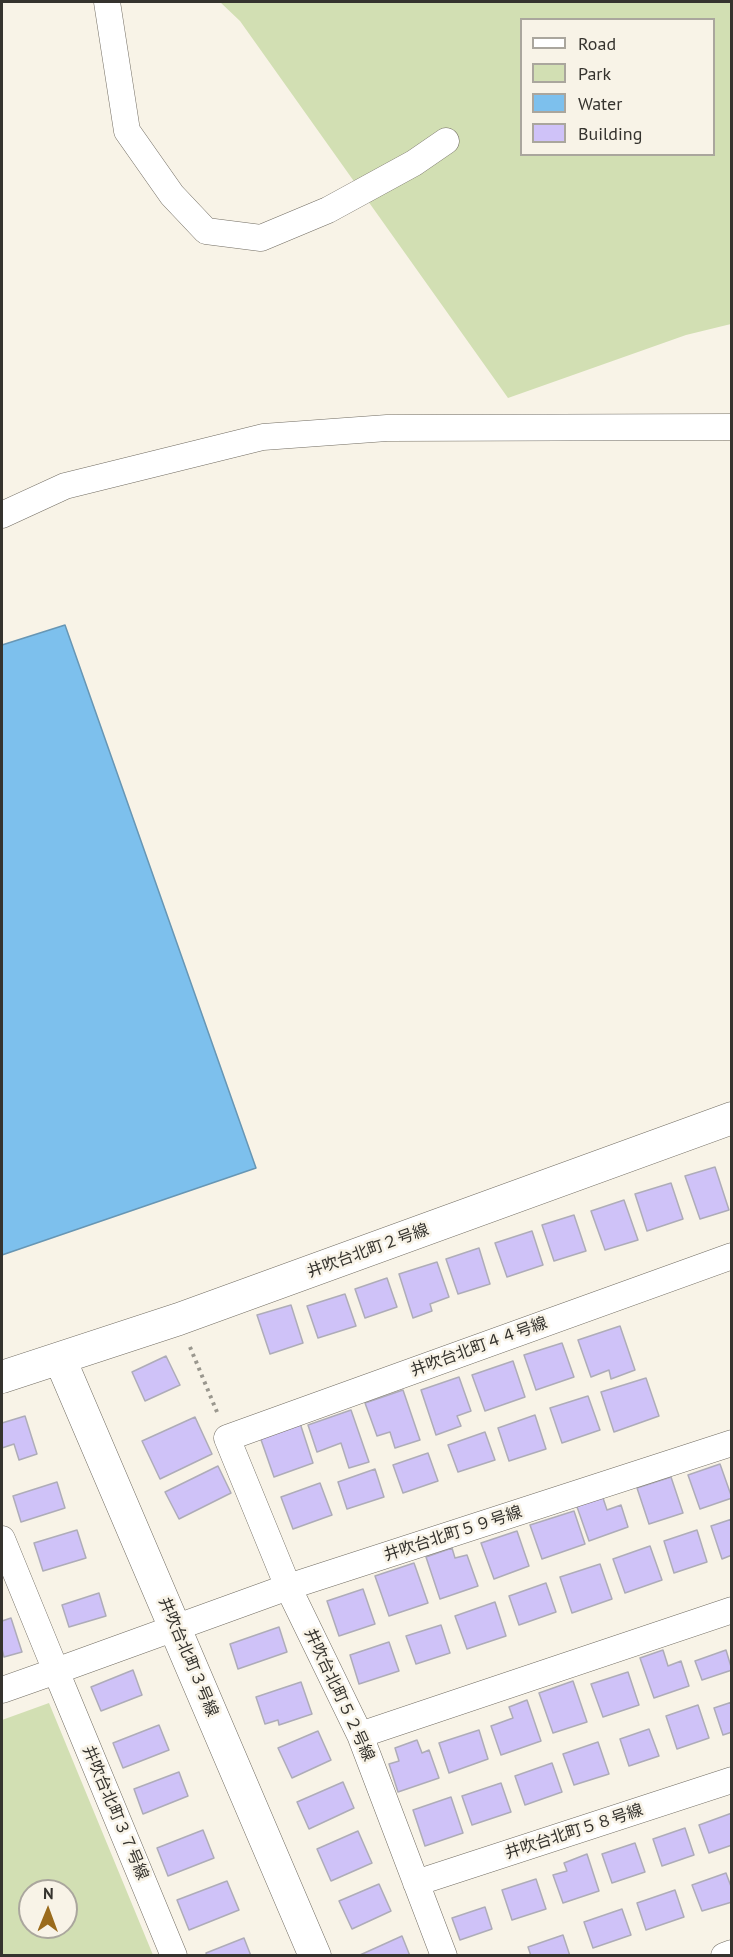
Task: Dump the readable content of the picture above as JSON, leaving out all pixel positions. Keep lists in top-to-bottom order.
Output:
{
  "streets": {
    "street": [
      "井吹台北町２号線",
      "井吹台北町４４号線",
      "井吹台北町５９号線",
      "井吹台北町３号線",
      "井吹台北町５２号線",
      "井吹台北町３７号線",
      "井吹台北町５８号線"
    ]
  },
  "crossings": [
    ["井吹台北町２号線", "井吹台北町３号線"],
    ["井吹台北町４４号線", "井吹台北町５２号線"],
    ["井吹台北町５９号線", "井吹台北町３号線"],
    ["井吹台北町５９号線", "井吹台北町５２号線"],
    ["井吹台北町５９号線", "井吹台北町３７号線"],
    ["井吹台北町５２号線", "井吹台北町５８号線"]
  ],
  "legend": [
    "Road",
    "Park",
    "Water",
    "Building"
  ],
  "north": "top"
}
